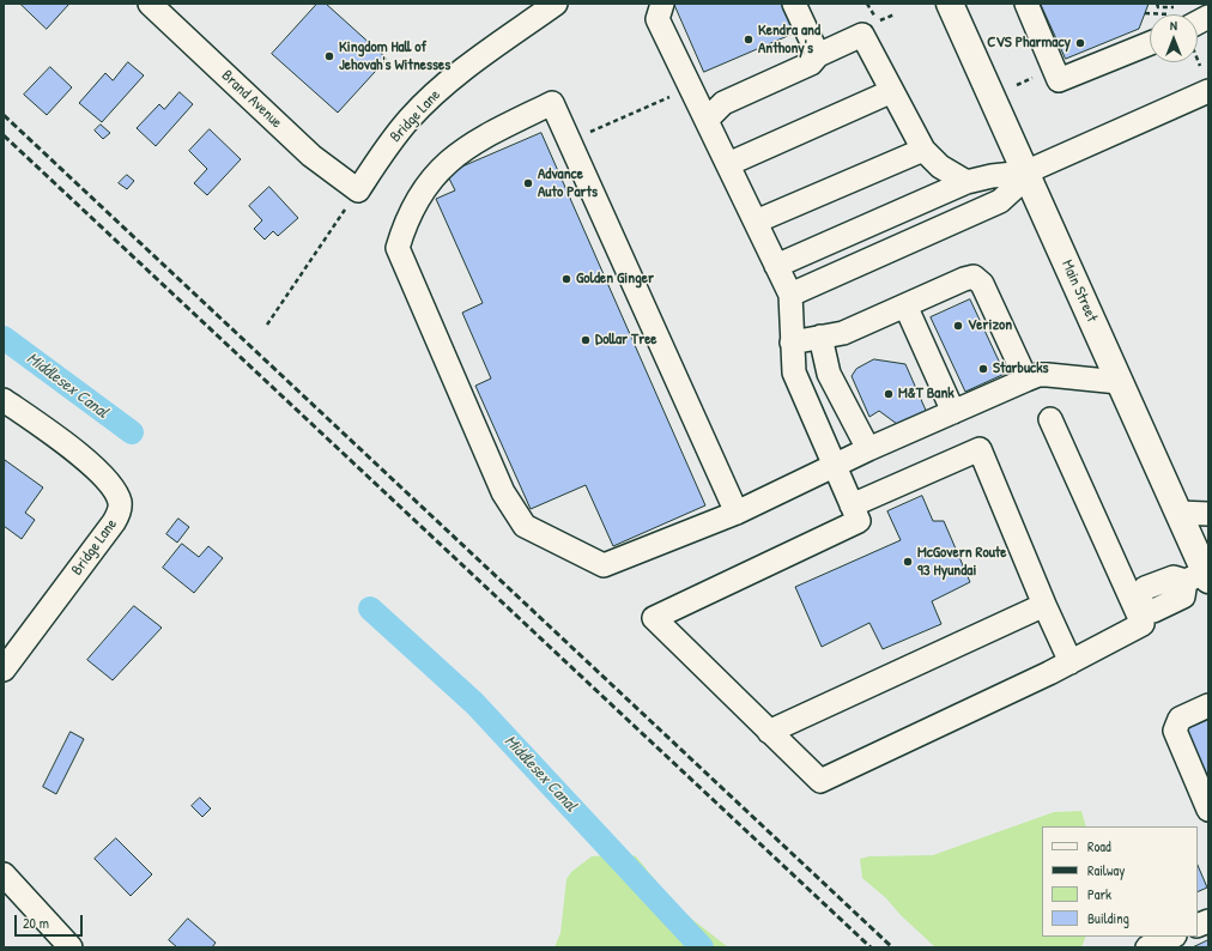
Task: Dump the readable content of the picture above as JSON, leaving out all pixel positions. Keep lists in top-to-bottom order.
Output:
{
  "streets": {
    "main road": ["Main Street"],
    "street": ["Brand Avenue", "Bridge Lane"]
  },
  "crossings": [
    ["Brand Avenue", "Bridge Lane"]
  ],
  "water": ["Middlesex Canal"],
  "places": [
    "Kendra and Anthony's",
    "CVS Pharmacy",
    "Kingdom Hall of Jehovah's Witnesses",
    "Advance Auto Parts",
    "Golden Ginger",
    "Verizon",
    "Dollar Tree",
    "Starbucks",
    "M&T Bank",
    "McGovern Route 93 Hyundai"
  ],
  "legend": [
    "Road",
    "Railway",
    "Park",
    "Building"
  ],
  "scale_bar": "20 m",
  "north": "top"
}
